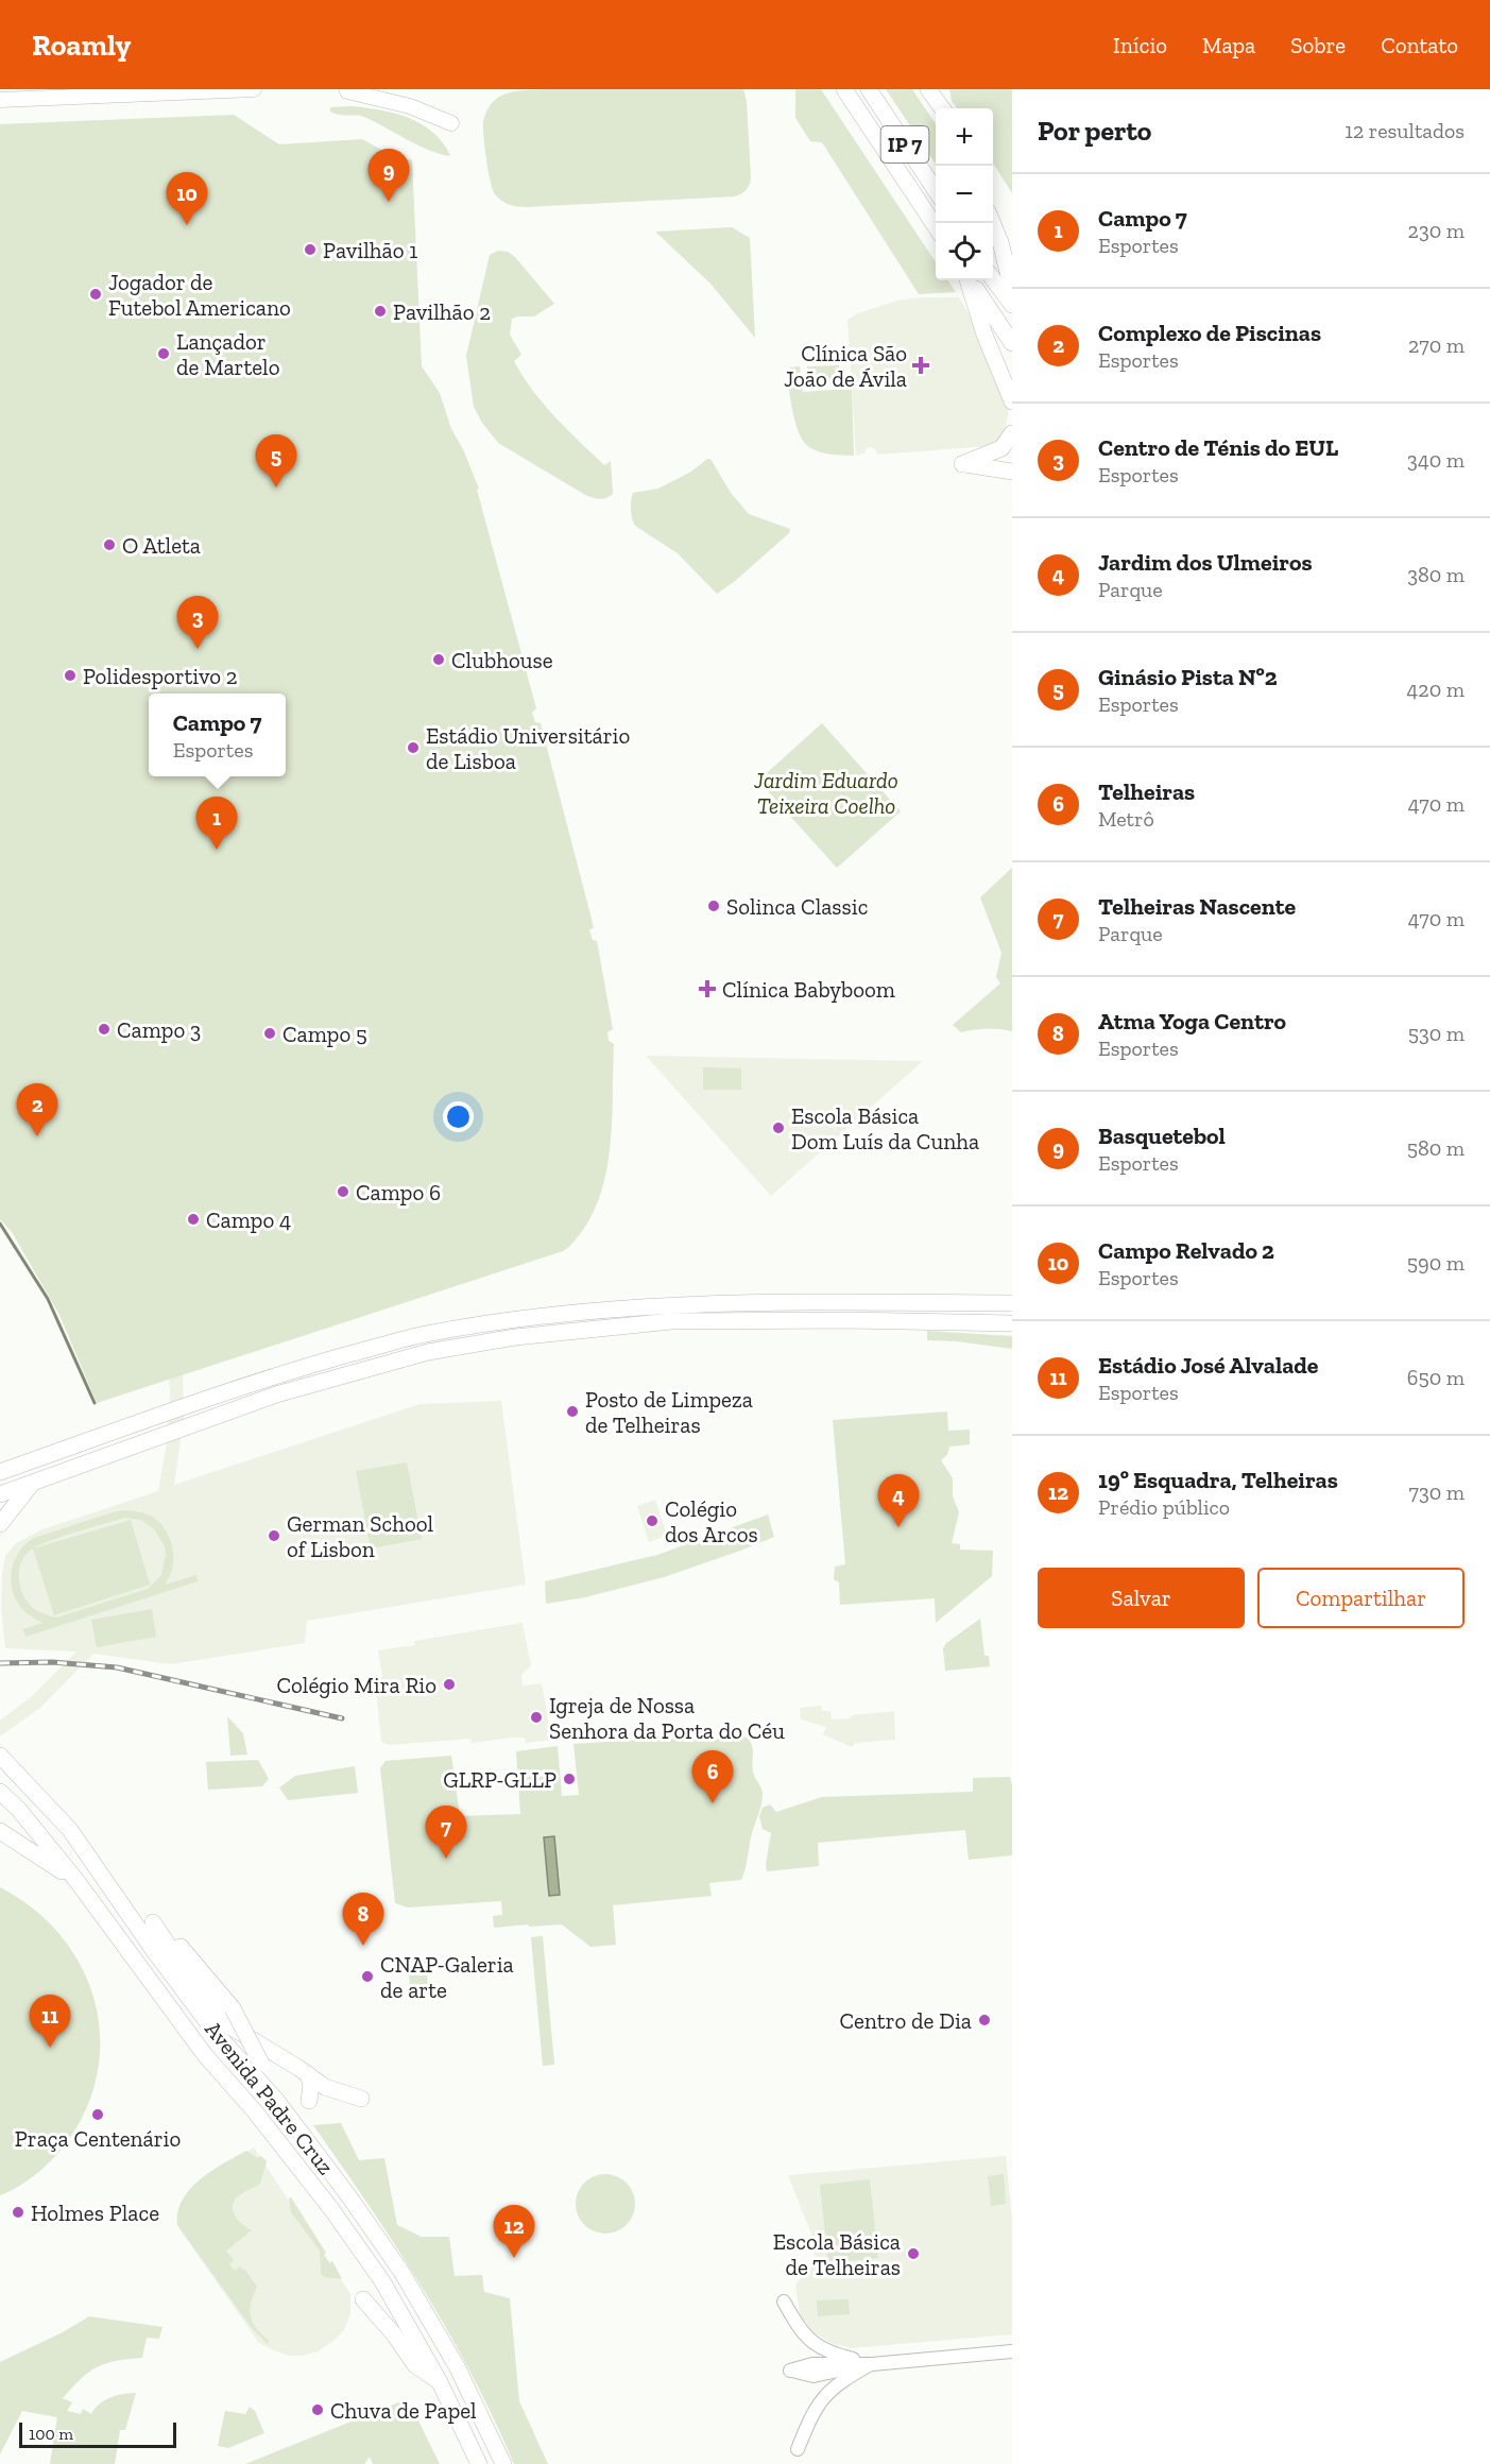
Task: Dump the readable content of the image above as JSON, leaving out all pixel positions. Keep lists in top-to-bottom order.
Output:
{
  "streets": {
    "highway": ["IP 7", "Avenida Padre Cruz"]
  },
  "parks": ["Jardim Eduardo Teixeira Coelho"],
  "places": {
    "other": [
      "Pavilhão 1",
      "Jogador de Futebol Americano",
      "Pavilhão 2",
      "Lançador de Martelo",
      "O Atleta",
      "Clubhouse",
      "Polidesportivo 2",
      "Estádio Universitário de Lisboa",
      "Solinca Classic",
      "Campo 3",
      "Campo 5",
      "Escola Básica Dom Luís da Cunha",
      "Campo 6",
      "Campo 4",
      "Posto de Limpeza de Telheiras",
      "Colégio dos Arcos",
      "German School of Lisbon",
      "Colégio Mira Rio",
      "Igreja de Nossa Senhora da Porta do Céu",
      "GLRP-GLLP",
      "CNAP-Galeria de arte",
      "Centro de Dia",
      "Praça Centenário",
      "Holmes Place",
      "Escola Básica de Telheiras",
      "Chuva de Papel"
    ],
    "health": ["Clínica São João de Ávila", "Clínica Babyboom"]
  },
  "scale_bar": "100 m",
  "page": {
    "header": "Roamly",
    "nav": [
      "Início",
      "Mapa",
      "Sobre",
      "Contato"
    ],
    "heading": ["Por perto", "12 resultados"],
    "map_buttons": ["+", "−"],
    "pins": [
      "9",
      "10",
      "5",
      "3",
      "1",
      "2",
      "4",
      "6",
      "7",
      "8",
      "11",
      "12"
    ],
    "list": [
      {
        "mark": "1",
        "name": "Campo 7",
        "note": "Esportes",
        "value": "230 m"
      },
      {
        "mark": "2",
        "name": "Complexo de Piscinas",
        "note": "Esportes",
        "value": "270 m"
      },
      {
        "mark": "3",
        "name": "Centro de Ténis do EUL",
        "note": "Esportes",
        "value": "340 m"
      },
      {
        "mark": "4",
        "name": "Jardim dos Ulmeiros",
        "note": "Parque",
        "value": "380 m"
      },
      {
        "mark": "5",
        "name": "Ginásio Pista Nº2",
        "note": "Esportes",
        "value": "420 m"
      },
      {
        "mark": "6",
        "name": "Telheiras",
        "note": "Metrô",
        "value": "470 m"
      },
      {
        "mark": "7",
        "name": "Telheiras Nascente",
        "note": "Parque",
        "value": "470 m"
      },
      {
        "mark": "8",
        "name": "Atma Yoga Centro",
        "note": "Esportes",
        "value": "530 m"
      },
      {
        "mark": "9",
        "name": "Basquetebol",
        "note": "Esportes",
        "value": "580 m"
      },
      {
        "mark": "10",
        "name": "Campo Relvado 2",
        "note": "Esportes",
        "value": "590 m"
      },
      {
        "mark": "11",
        "name": "Estádio José Alvalade",
        "note": "Esportes",
        "value": "650 m"
      },
      {
        "mark": "12",
        "name": "19º Esquadra, Telheiras",
        "note": "Prédio público",
        "value": "730 m"
      }
    ],
    "popup": ["Campo 7", "Esportes"],
    "buttons": ["Salvar", "Compartilhar"],
    "scale": "100 m"
  }
}
